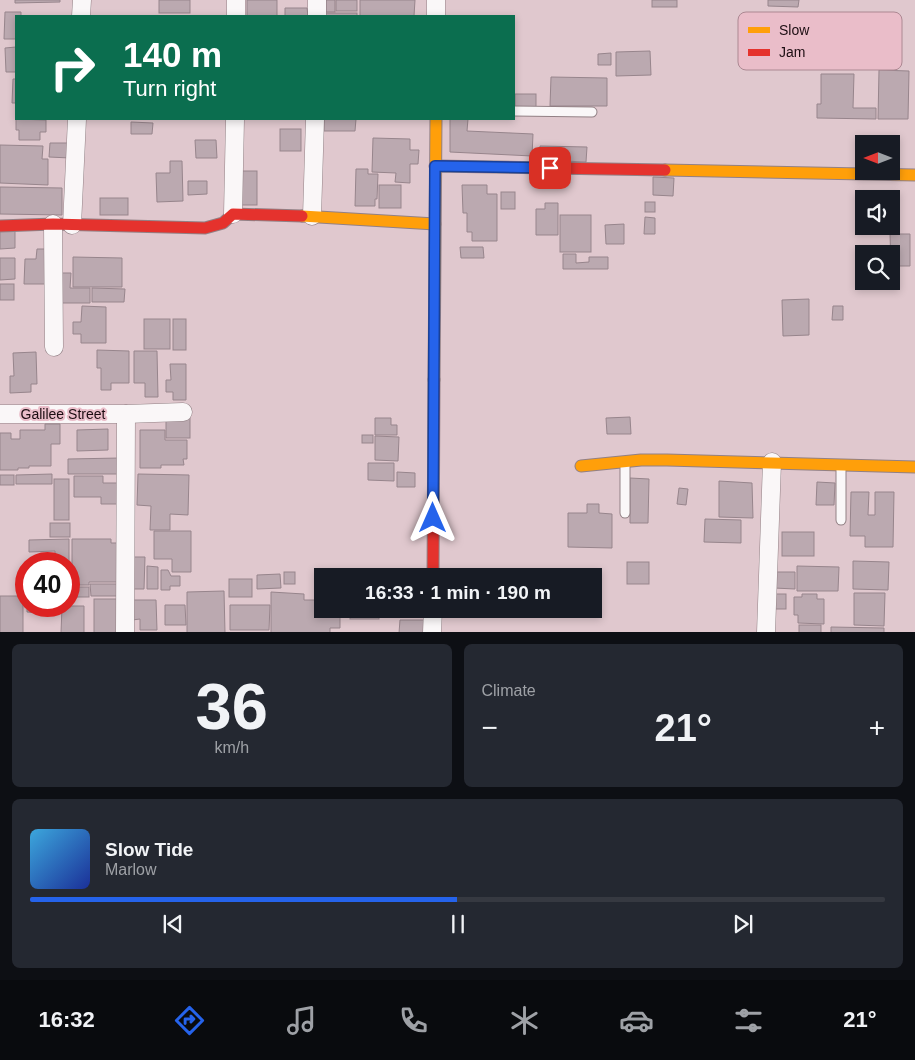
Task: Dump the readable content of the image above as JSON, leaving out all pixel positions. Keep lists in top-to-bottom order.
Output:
{
  "streets": {
    "street": ["Galilee Street"]
  },
  "legend": ["Slow", "Jam"],
  "north": "left",
  "page": {
    "turn": ["140 m", "Turn right"],
    "limit": "40",
    "trip": "16:33 · 1 min · 190 m",
    "tile": [
      ["36", "km/h"],
      "Climate"
    ],
    "heat": ["−", "21°", "+"],
    "song": ["Slow Tide", "Marlow"],
    "tabs": ["16:32", "21°"]
  }
}
